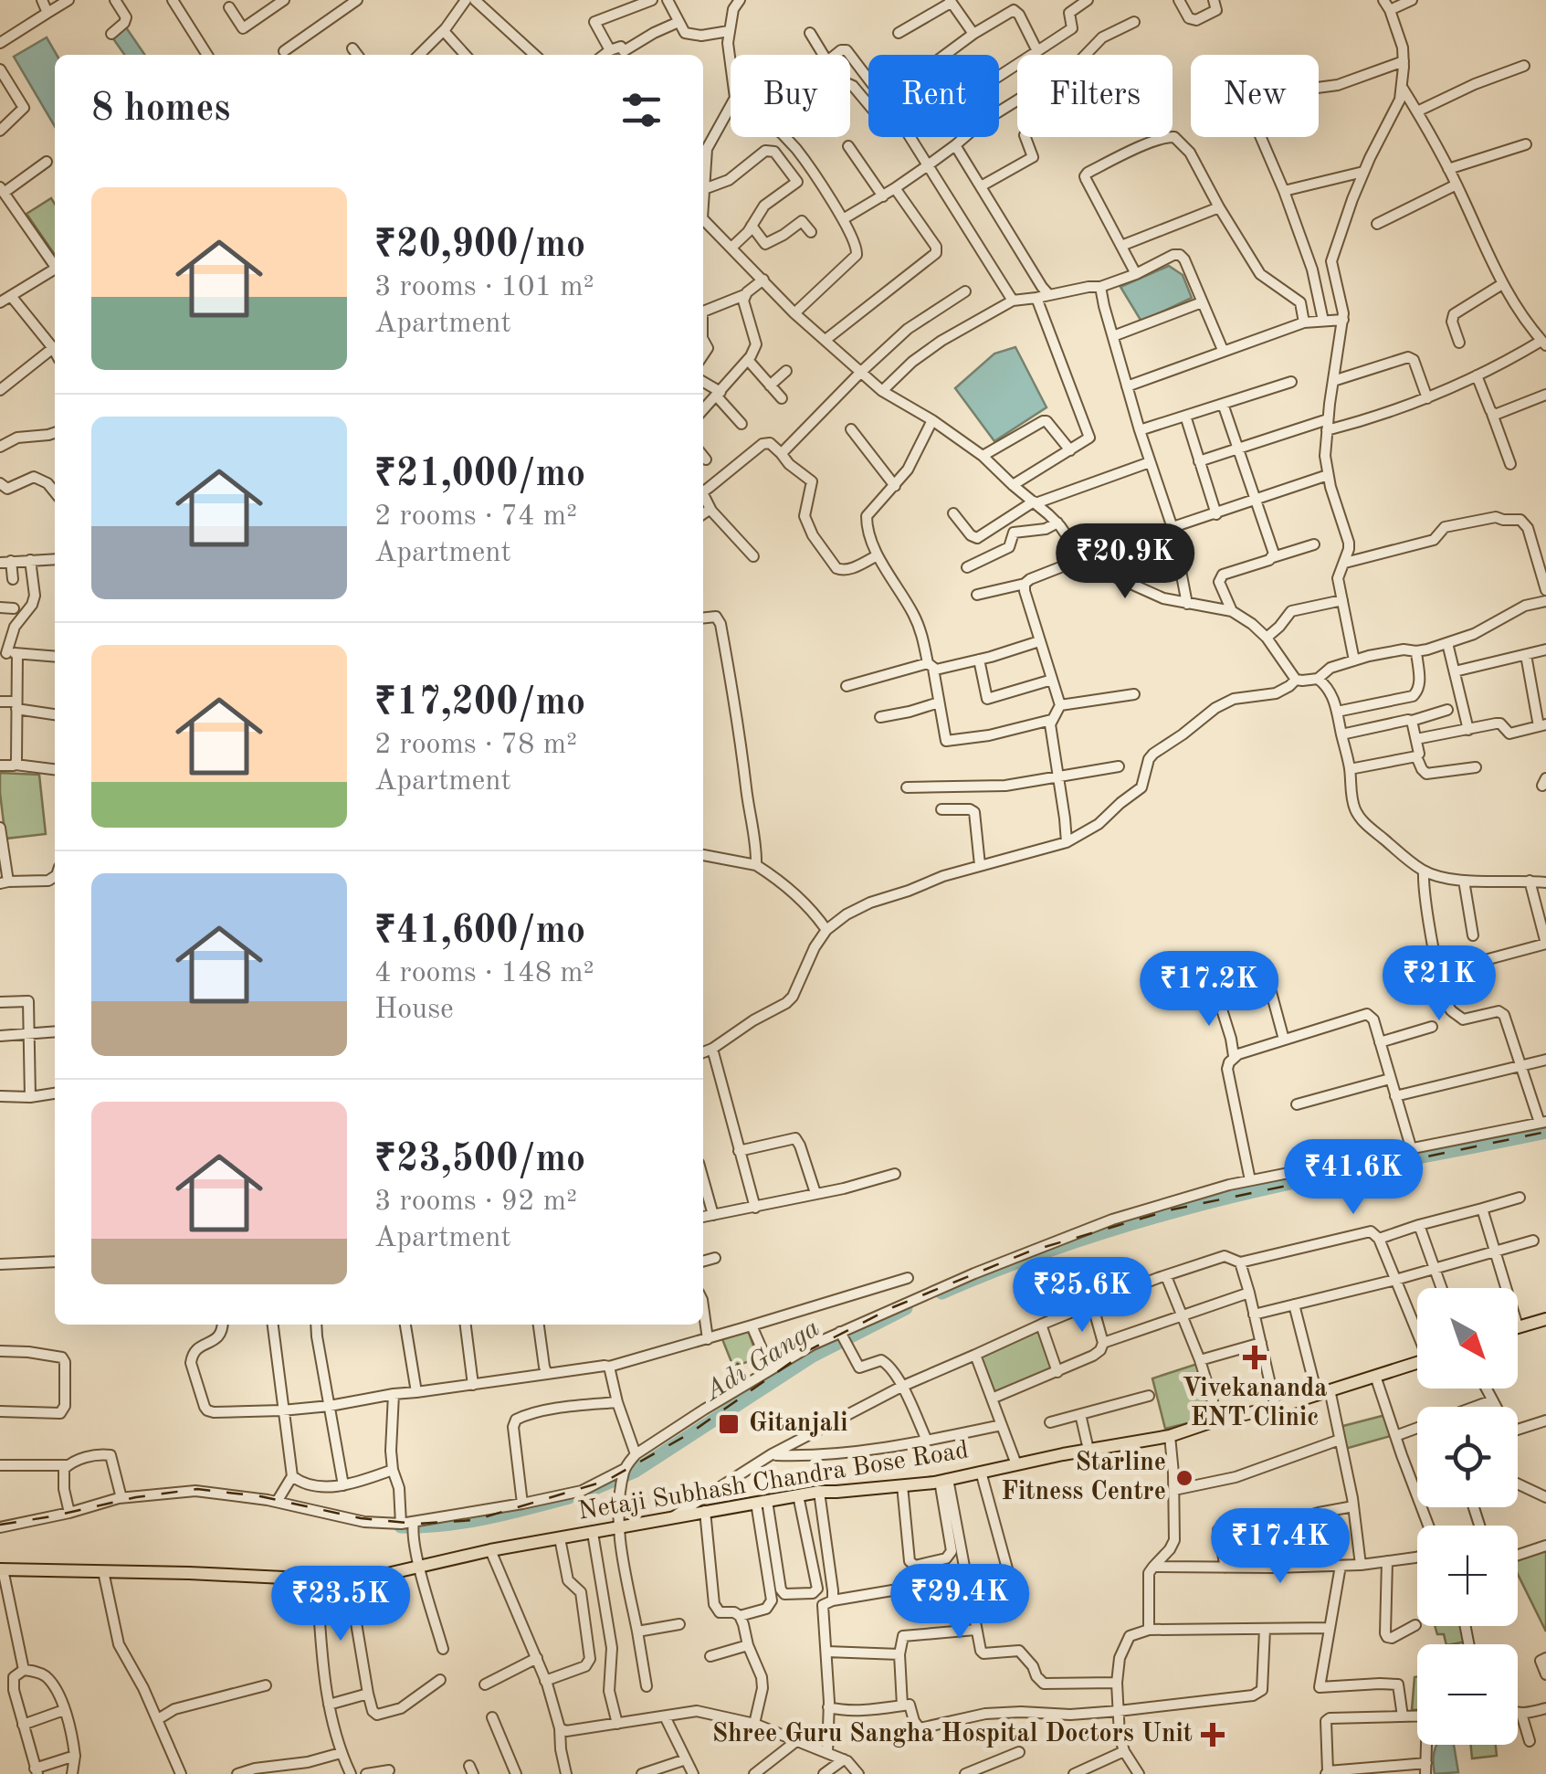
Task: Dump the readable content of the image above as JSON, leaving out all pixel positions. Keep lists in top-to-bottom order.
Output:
{
  "streets": {
    "main road": ["Netaji Subhash Chandra Bose Road"]
  },
  "water": ["Adi Ganga"],
  "places": {
    "health": ["Vivekananda ENT Clinic", "Shree Guru Sangha Hospital Doctors Unit"],
    "transit": ["Gitanjali"],
    "other": ["Starline Fitness Centre"]
  },
  "north": "bottom right",
  "page": {
    "chip": [
      "Buy",
      "Rent",
      "Filters",
      "New"
    ],
    "heading": "8 homes",
    "list": [
      {
        "name": "₹20,900/mo",
        "note": "3 rooms · 101 m² · Apartment"
      },
      {
        "name": "₹21,000/mo",
        "note": "2 rooms · 74 m² · Apartment"
      },
      {
        "name": "₹17,200/mo",
        "note": "2 rooms · 78 m² · Apartment"
      },
      {
        "name": "₹41,600/mo",
        "note": "4 rooms · 148 m² · House"
      },
      {
        "name": "₹23,500/mo",
        "note": "3 rooms · 92 m² · Apartment"
      }
    ],
    "price": [
      "₹20.9K",
      "₹21K",
      "₹17.2K",
      "₹41.6K",
      "₹25.6K",
      "₹17.4K",
      "₹29.4K",
      "₹23.5K"
    ],
    "map_buttons": ["+", "−"]
  }
}
